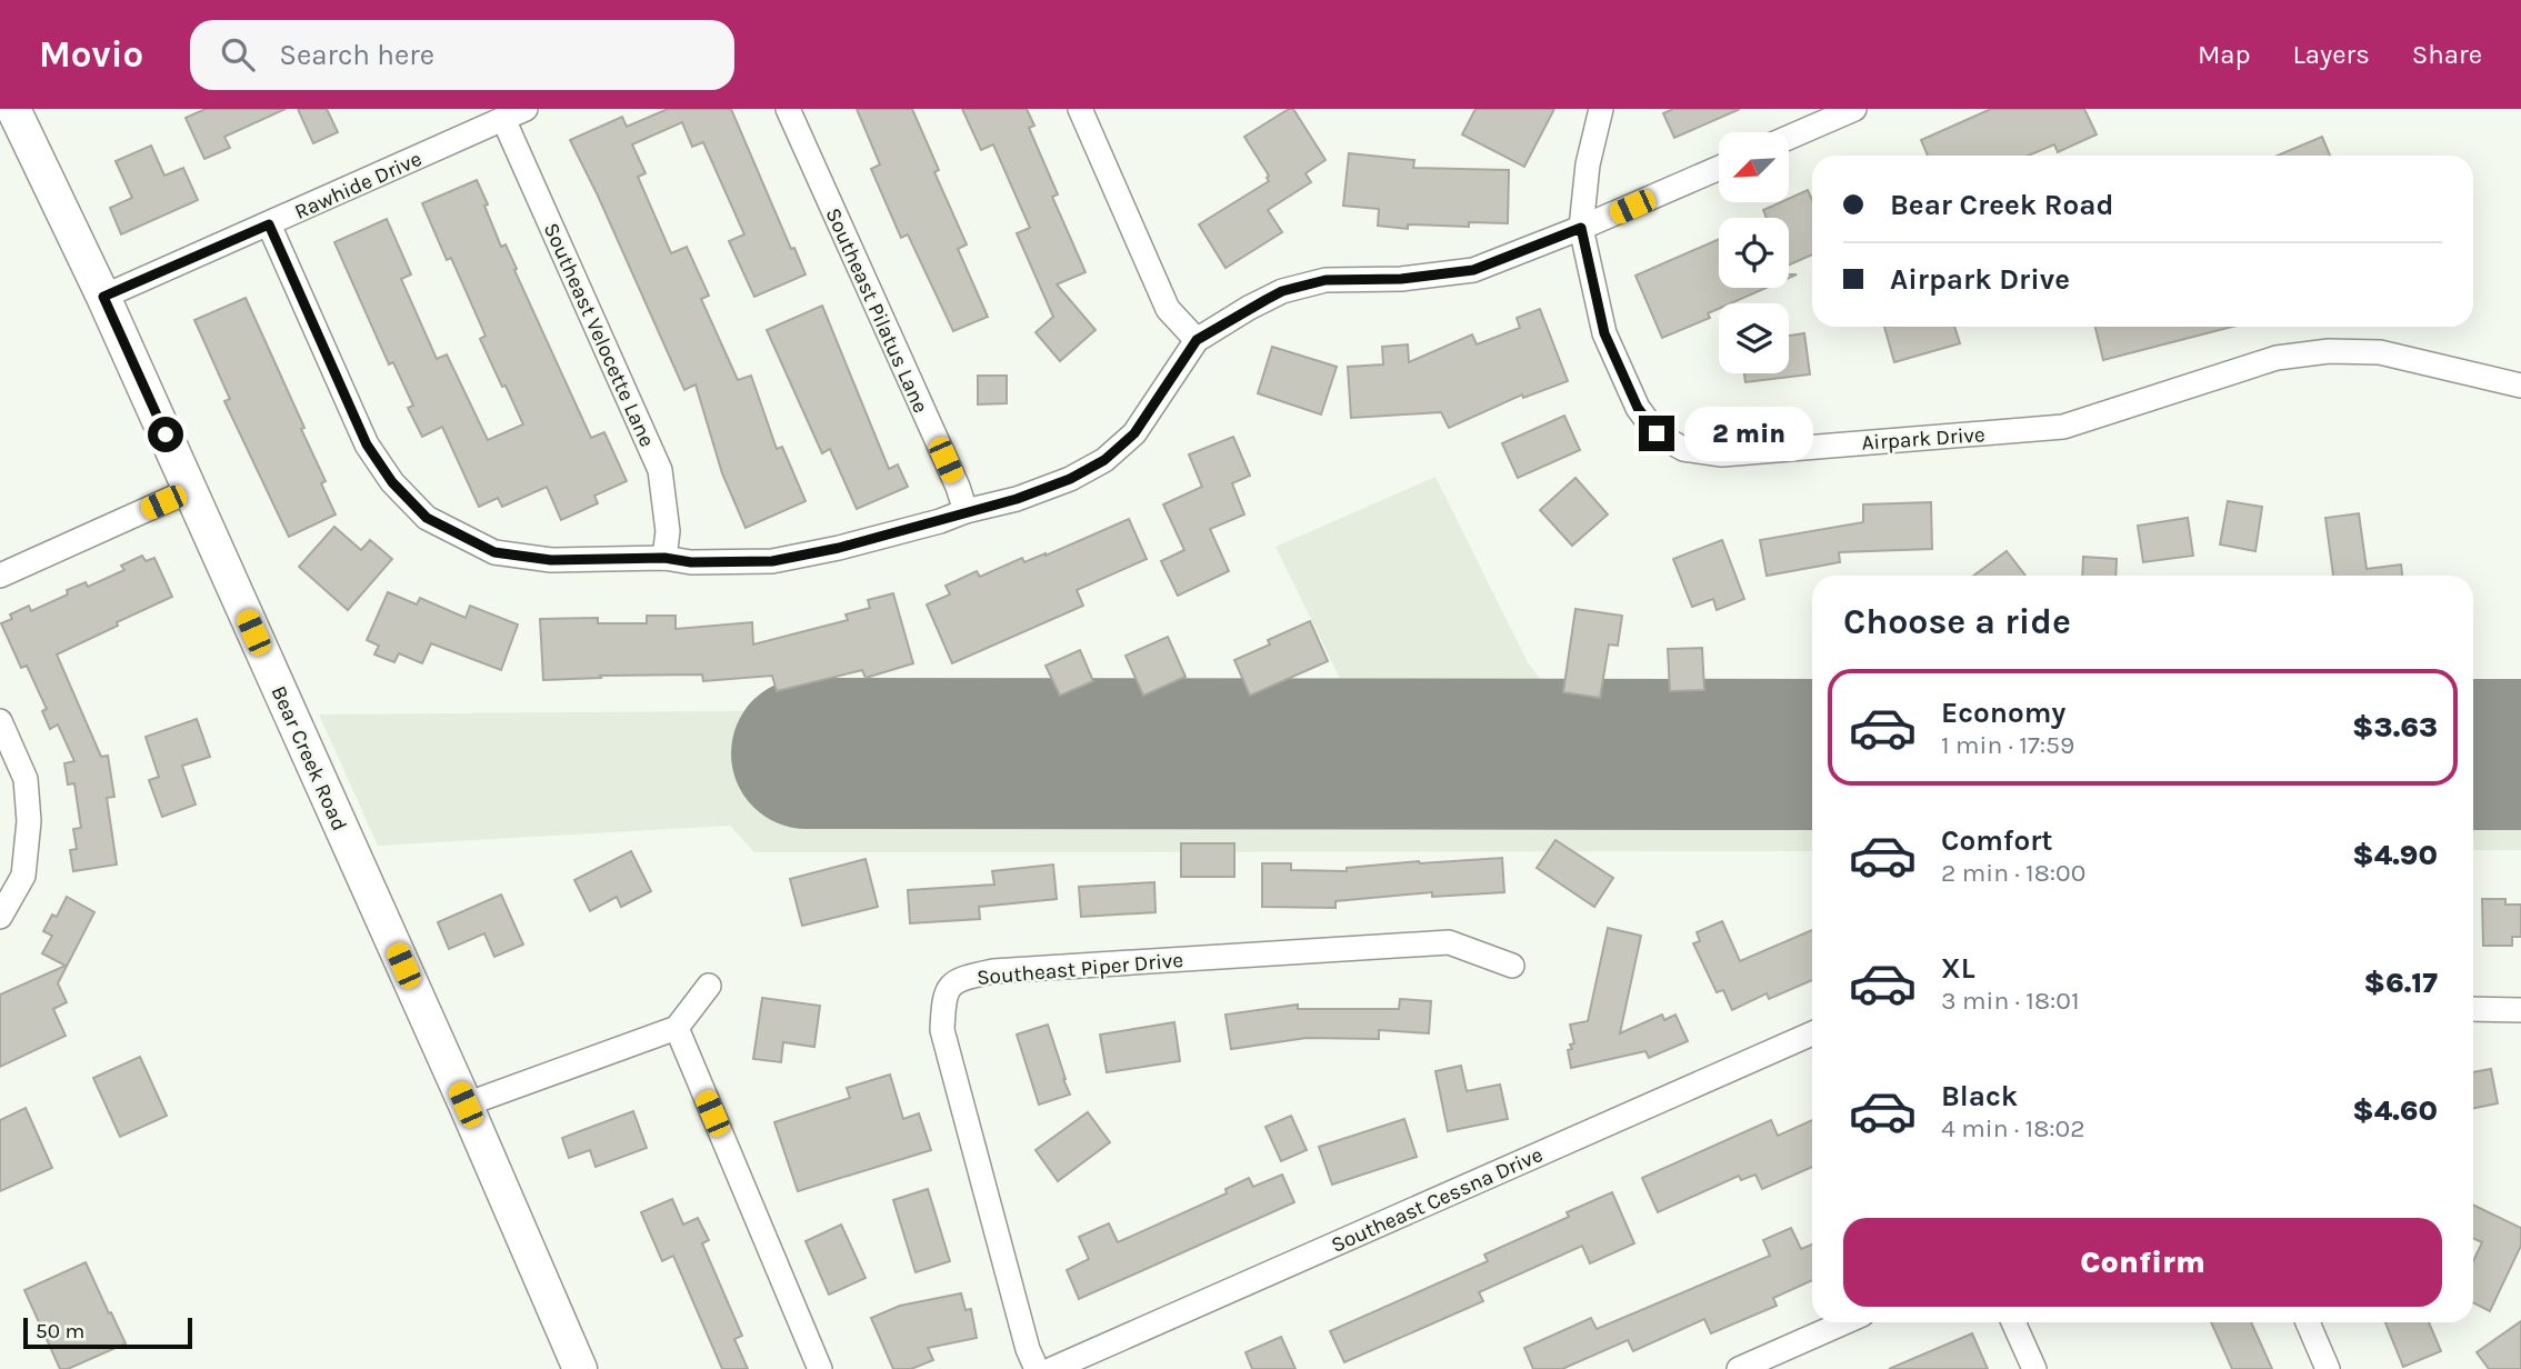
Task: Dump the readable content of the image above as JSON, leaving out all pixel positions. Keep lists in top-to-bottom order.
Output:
{
  "streets": {
    "street": [
      "Rawhide Drive",
      "Southeast Pilatus Lane",
      "Southeast Velocette Lane",
      "Airpark Drive",
      "Bear Creek Road",
      "Southeast Piper Drive",
      "Southeast Cessna Drive"
    ]
  },
  "crossings": [
    ["Rawhide Drive", "Southeast Velocette Lane"],
    ["Rawhide Drive", "Bear Creek Road"]
  ],
  "scale_bar": "50 m",
  "north": "bottom left",
  "page": {
    "header": "Movio",
    "search": "Search here",
    "nav": ["Map", "Layers", "Share"],
    "banner": ["Bear Creek Road", "Airpark Drive"],
    "bubble": "2 min",
    "heading": "Choose a ride",
    "list": [
      {
        "name": "Economy",
        "note": "1 min · 17:59",
        "value": "$3.63"
      },
      {
        "name": "Comfort",
        "note": "2 min · 18:00",
        "value": "$4.90"
      },
      {
        "name": "XL",
        "note": "3 min · 18:01",
        "value": "$6.17"
      },
      {
        "name": "Black",
        "note": "4 min · 18:02",
        "value": "$4.60"
      }
    ],
    "buttons": "Confirm",
    "scale": "50 m"
  }
}
